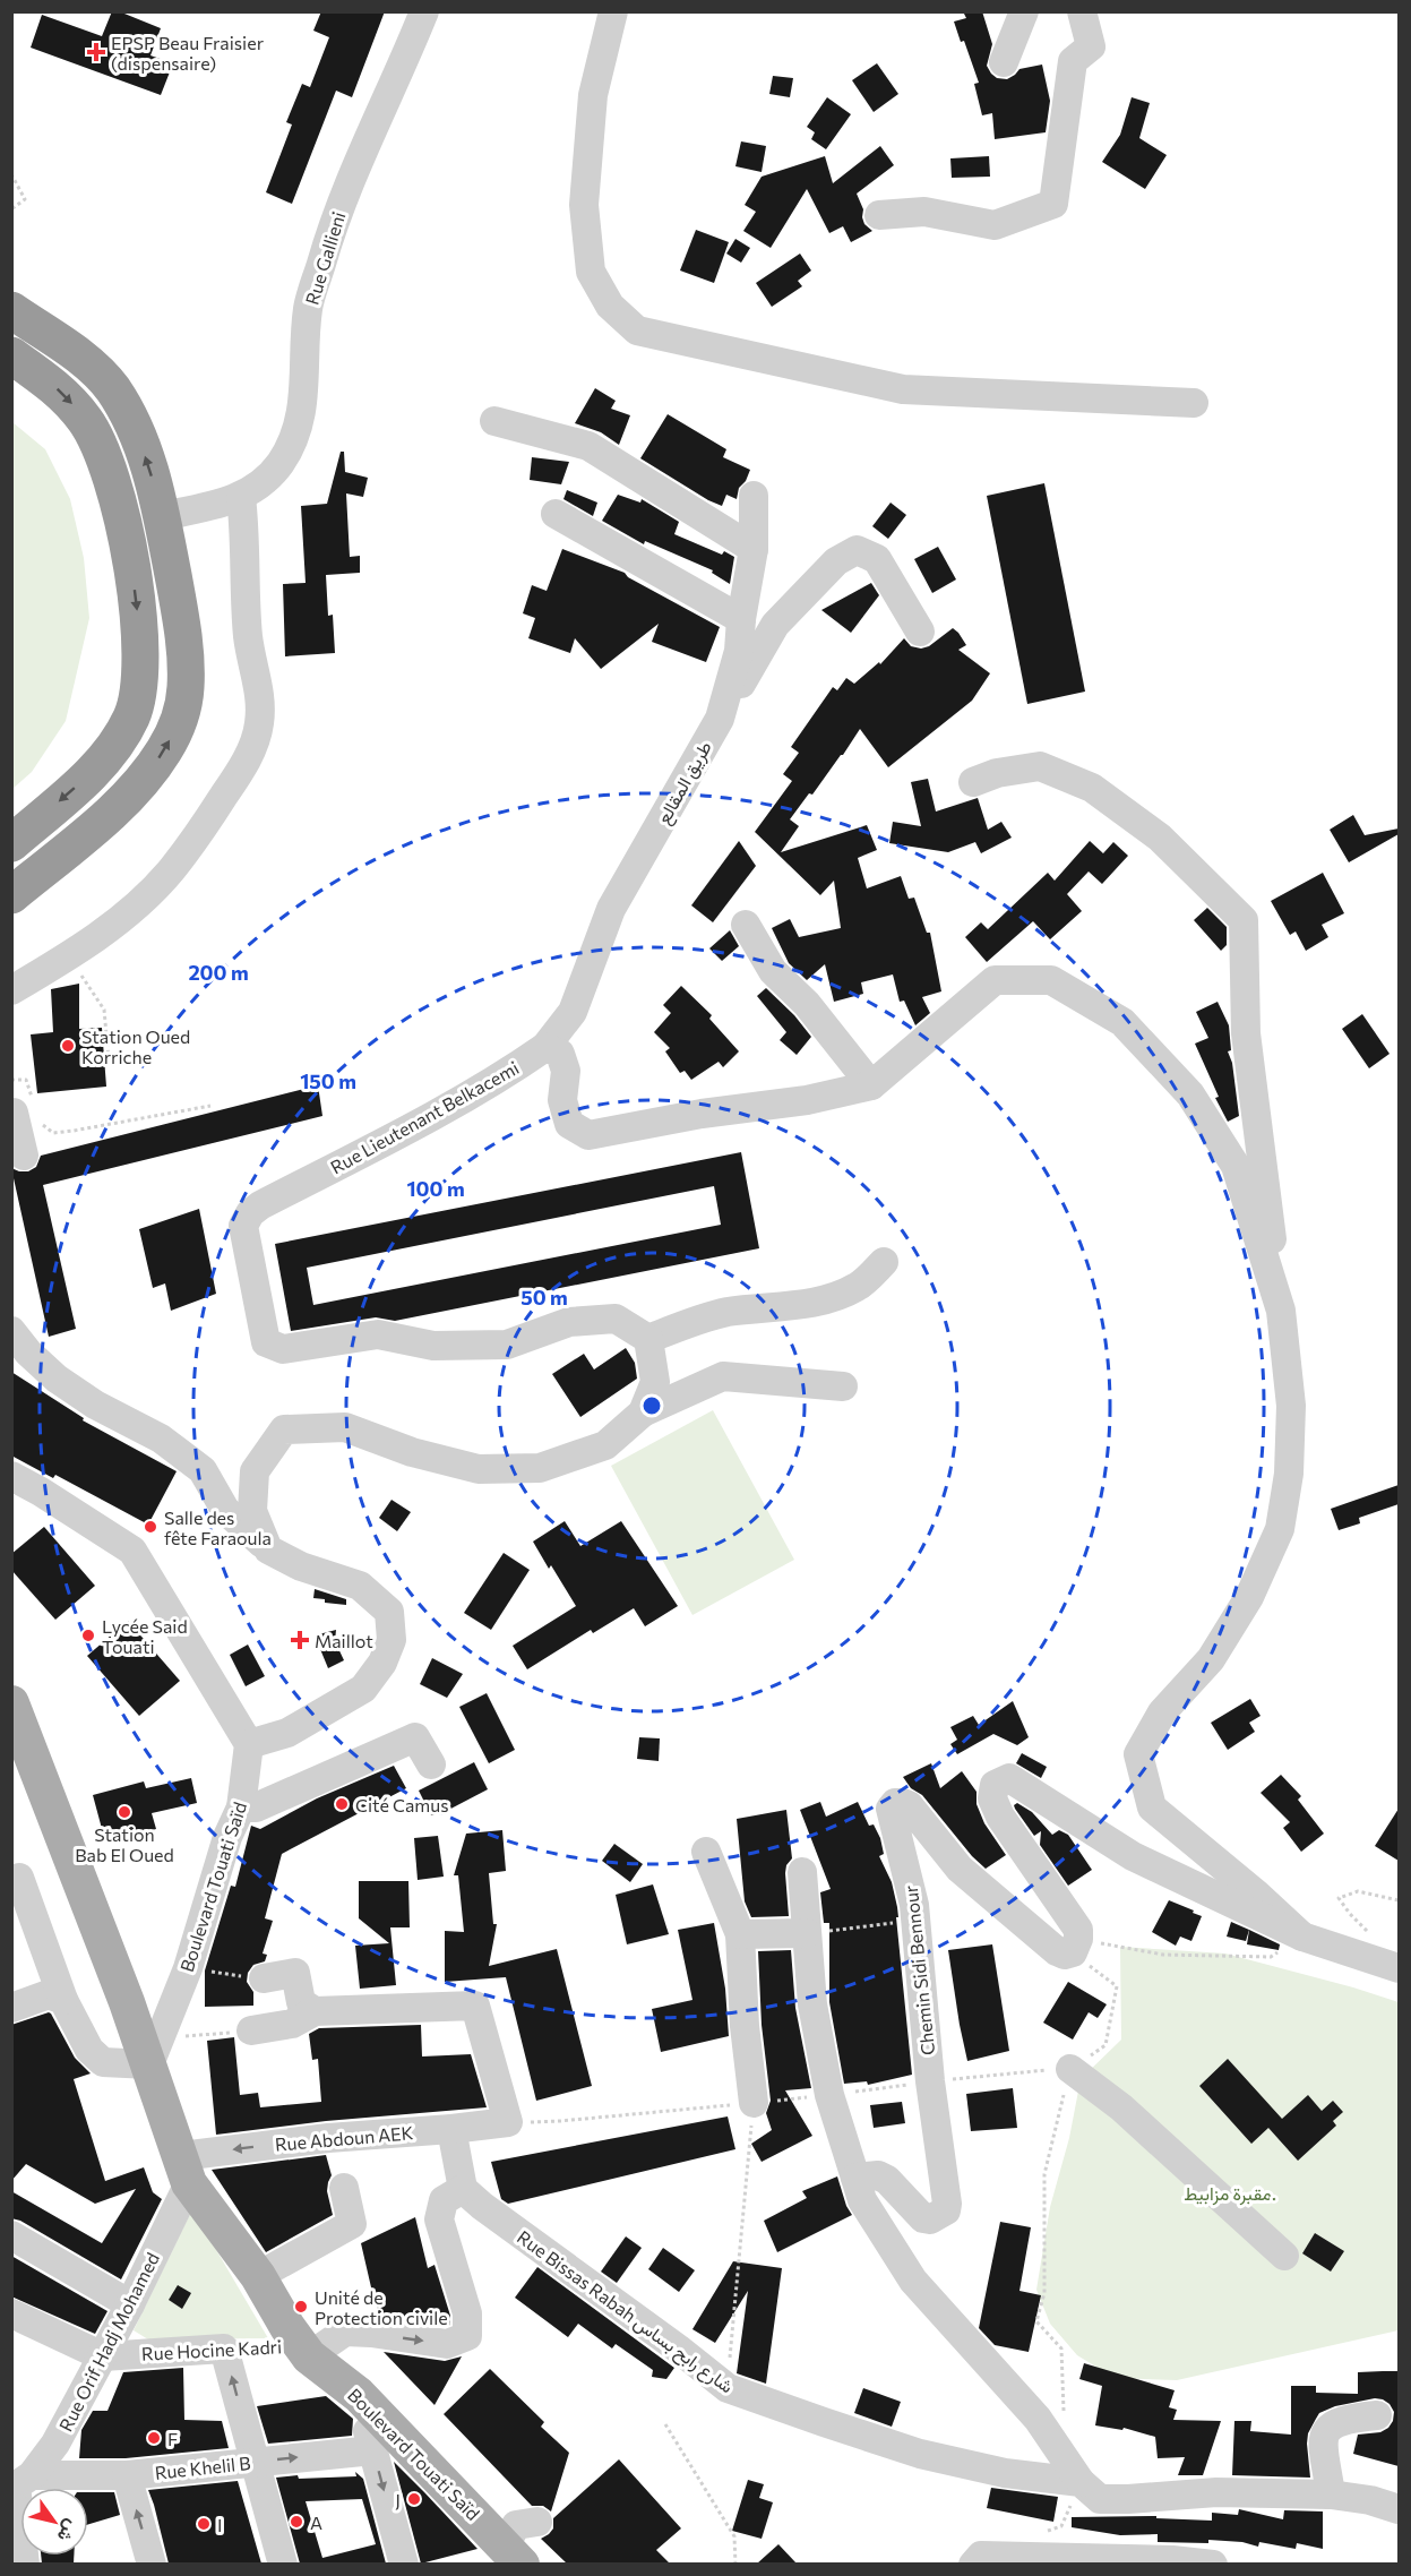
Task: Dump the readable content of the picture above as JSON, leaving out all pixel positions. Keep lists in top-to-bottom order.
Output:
{
  "streets": {
    "main road": ["Boulevard Touati Saïd"],
    "street": [
      "Rue Gallieni",
      "طريق المقالع",
      "Rue Lieutenant Belkacemi",
      "Chemin Sidi Bennour",
      "Rue Abdoun AEK",
      "Rue Bissas Rabah شارع رابح بساس",
      "Rue Orif Hadj Mohamed",
      "Rue Hocine Kadri",
      "Rue Khelil B"
    ]
  },
  "crossings": [
    ["طريق المقالع", "Rue Lieutenant Belkacemi"],
    ["Boulevard Touati Saïd", "Rue Abdoun AEK"],
    ["Boulevard Touati Saïd", "Rue Orif Hadj Mohamed"],
    ["Boulevard Touati Saïd", "Rue Hocine Kadri"],
    ["Rue Abdoun AEK", "Rue Orif Hadj Mohamed"],
    ["Rue Orif Hadj Mohamed", "Rue Hocine Kadri"],
    ["Rue Orif Hadj Mohamed", "Rue Khelil B"]
  ],
  "one_way": ["Rue Abdoun AEK"],
  "parks": ["مقبرة مزابيط."],
  "places": {
    "health": ["EPSP Beau Fraisier (dispensaire)", "Maillot"],
    "other": [
      "Station Oued Korriche",
      "Salle des fête Faraoula",
      "Lycée Said Touati",
      "Cité Camus",
      "Station Bab El Oued",
      "Unité de Protection civile",
      "F",
      "J",
      "A",
      "I"
    ]
  },
  "north": "bottom right",
  "rings": [
    "200 m",
    "150 m",
    "100 m",
    "50 m"
  ]
}
